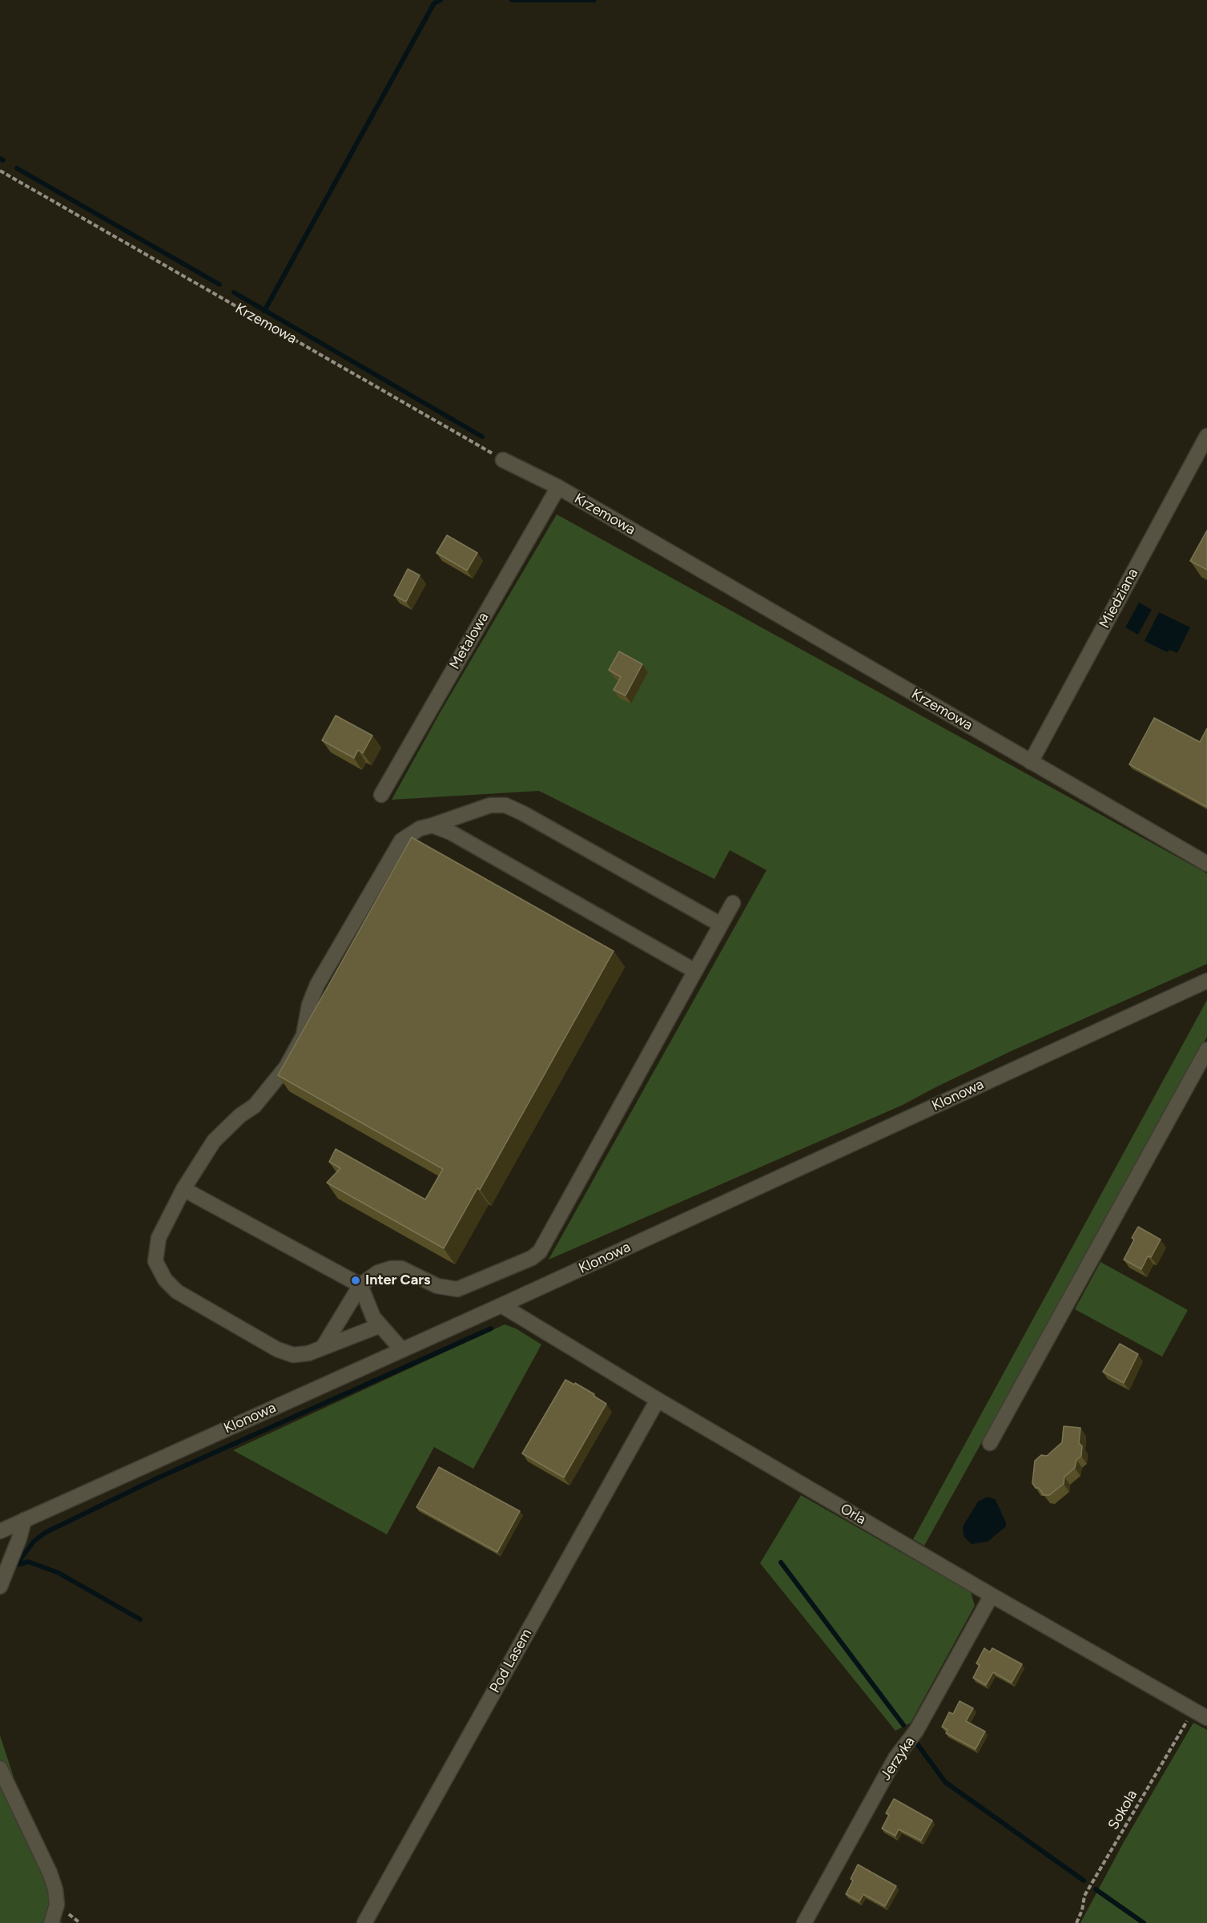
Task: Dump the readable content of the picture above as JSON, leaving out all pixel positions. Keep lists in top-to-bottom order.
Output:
{
  "streets": {
    "street": [
      "Krzemowa",
      "Miedziana",
      "Metalowa",
      "Klonowa",
      "Orla",
      "Pod Lasem",
      "Jerzyka"
    ],
    "path": ["Sokola"]
  },
  "crossings": [
    ["Krzemowa", "Miedziana"],
    ["Krzemowa", "Metalowa"],
    ["Klonowa", "Orla"],
    ["Orla", "Pod Lasem"],
    ["Orla", "Jerzyka"],
    ["Orla", "Sokola"]
  ],
  "places": ["Inter Cars"]
}
